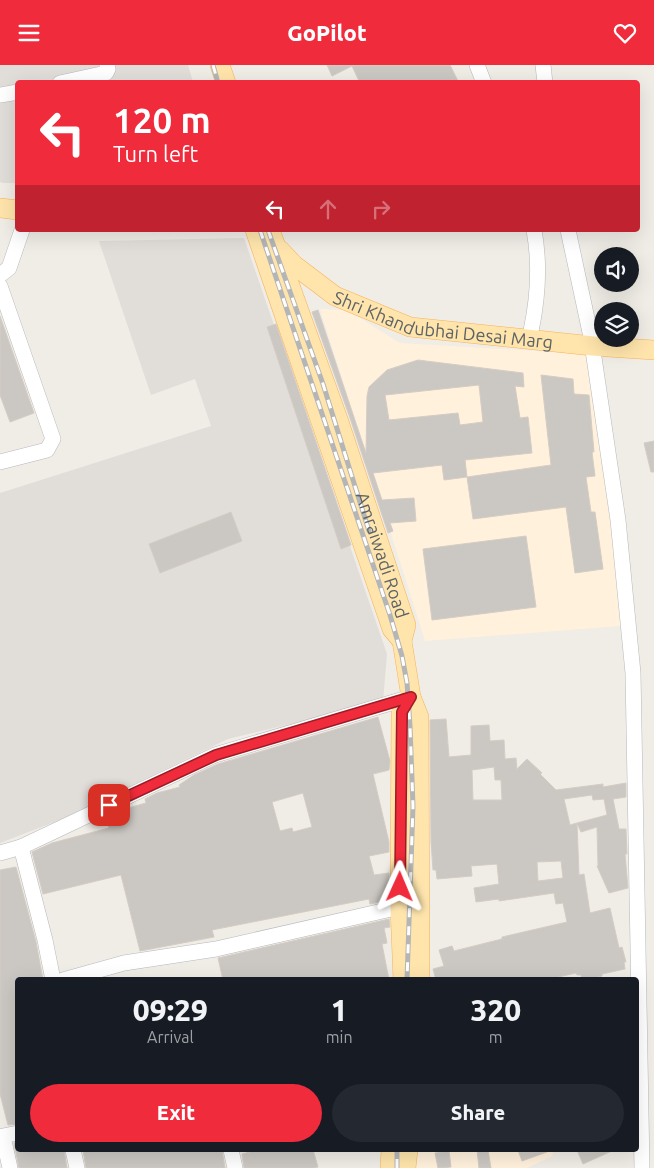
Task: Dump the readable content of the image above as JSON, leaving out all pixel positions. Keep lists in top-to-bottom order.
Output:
{
  "streets": {
    "main road": ["Shri Khandubhai Desai Marg", "Amraiwadi Road"]
  },
  "crossings": [
    ["Shri Khandubhai Desai Marg", "Amraiwadi Road"]
  ],
  "page": {
    "header": "GoPilot",
    "turn": ["120 m", "Turn left"],
    "eta": [
      "09:29",
      "Arrival",
      "1",
      "min",
      "320",
      "m"
    ],
    "buttons": ["Exit", "Share"]
  }
}
